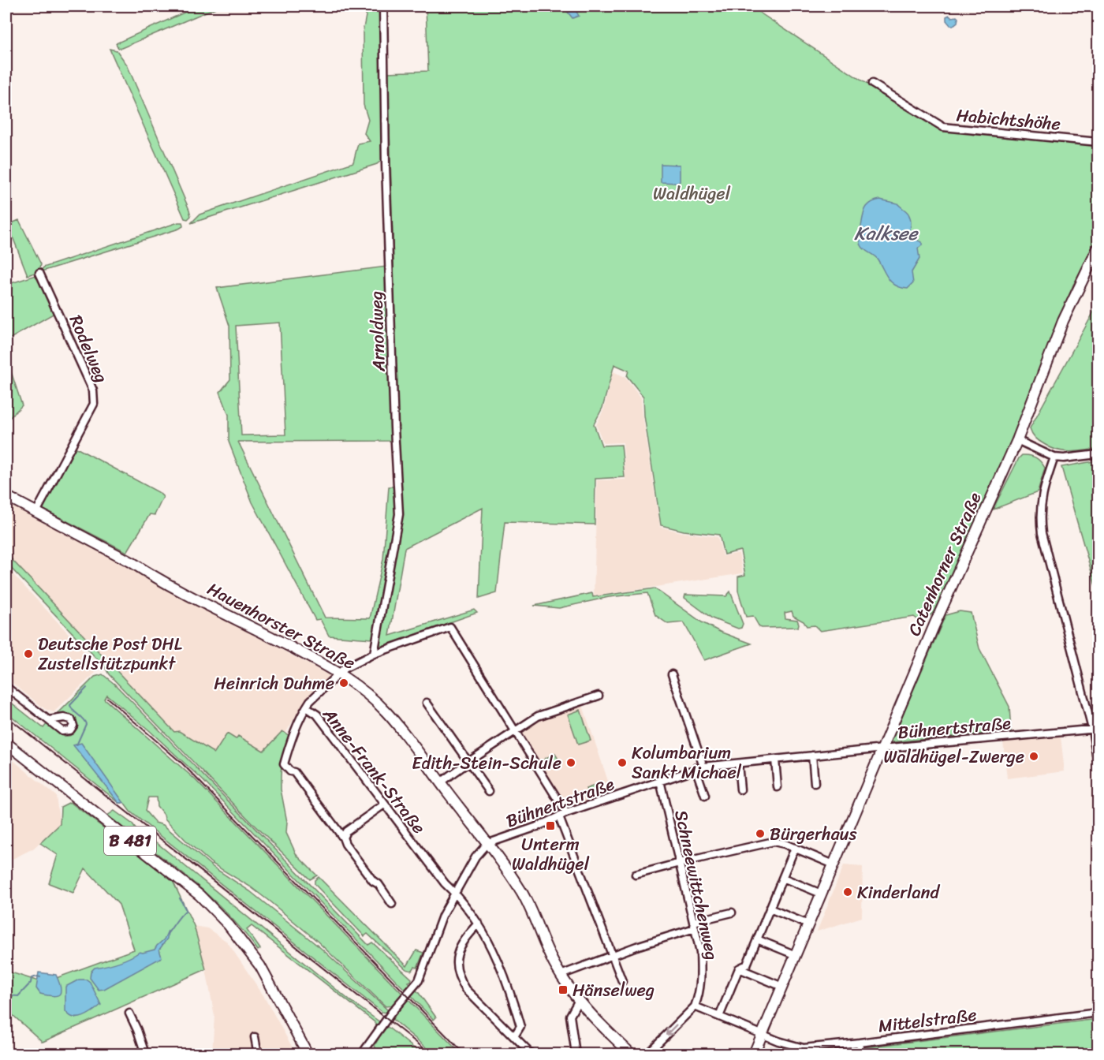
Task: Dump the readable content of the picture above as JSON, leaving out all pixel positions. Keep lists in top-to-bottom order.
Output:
{
  "streets": {
    "street": [
      "Habichtshöhe",
      "Arnoldweg",
      "Rodelweg",
      "Catenhorner Straße",
      "Hauenhorster Straße",
      "Bühnertstraße",
      "Anne-Frank-Straße",
      "B 481",
      "Schneewittchenweg",
      "Mittelstraße"
    ]
  },
  "crossings": [
    ["Arnoldweg", "Anne-Frank-Straße"],
    ["Rodelweg", "Hauenhorster Straße"],
    ["Catenhorner Straße", "Bühnertstraße"],
    ["Catenhorner Straße", "Mittelstraße"],
    ["Hauenhorster Straße", "Bühnertstraße"],
    ["Hauenhorster Straße", "Anne-Frank-Straße"],
    ["Bühnertstraße", "Schneewittchenweg"]
  ],
  "water": ["Kalksee"],
  "parks": ["Waldhügel"],
  "places": {
    "other": [
      "Deutsche Post DHL Zustellstützpunkt",
      "Heinrich Duhme",
      "Waldhügel-Zwerge",
      "Edith-Stein-Schule",
      "Kolumbarium Sankt Michael",
      "Bürgerhaus",
      "Kinderland"
    ],
    "transit": ["Unterm Waldhügel", "Hänselweg"]
  }
}
